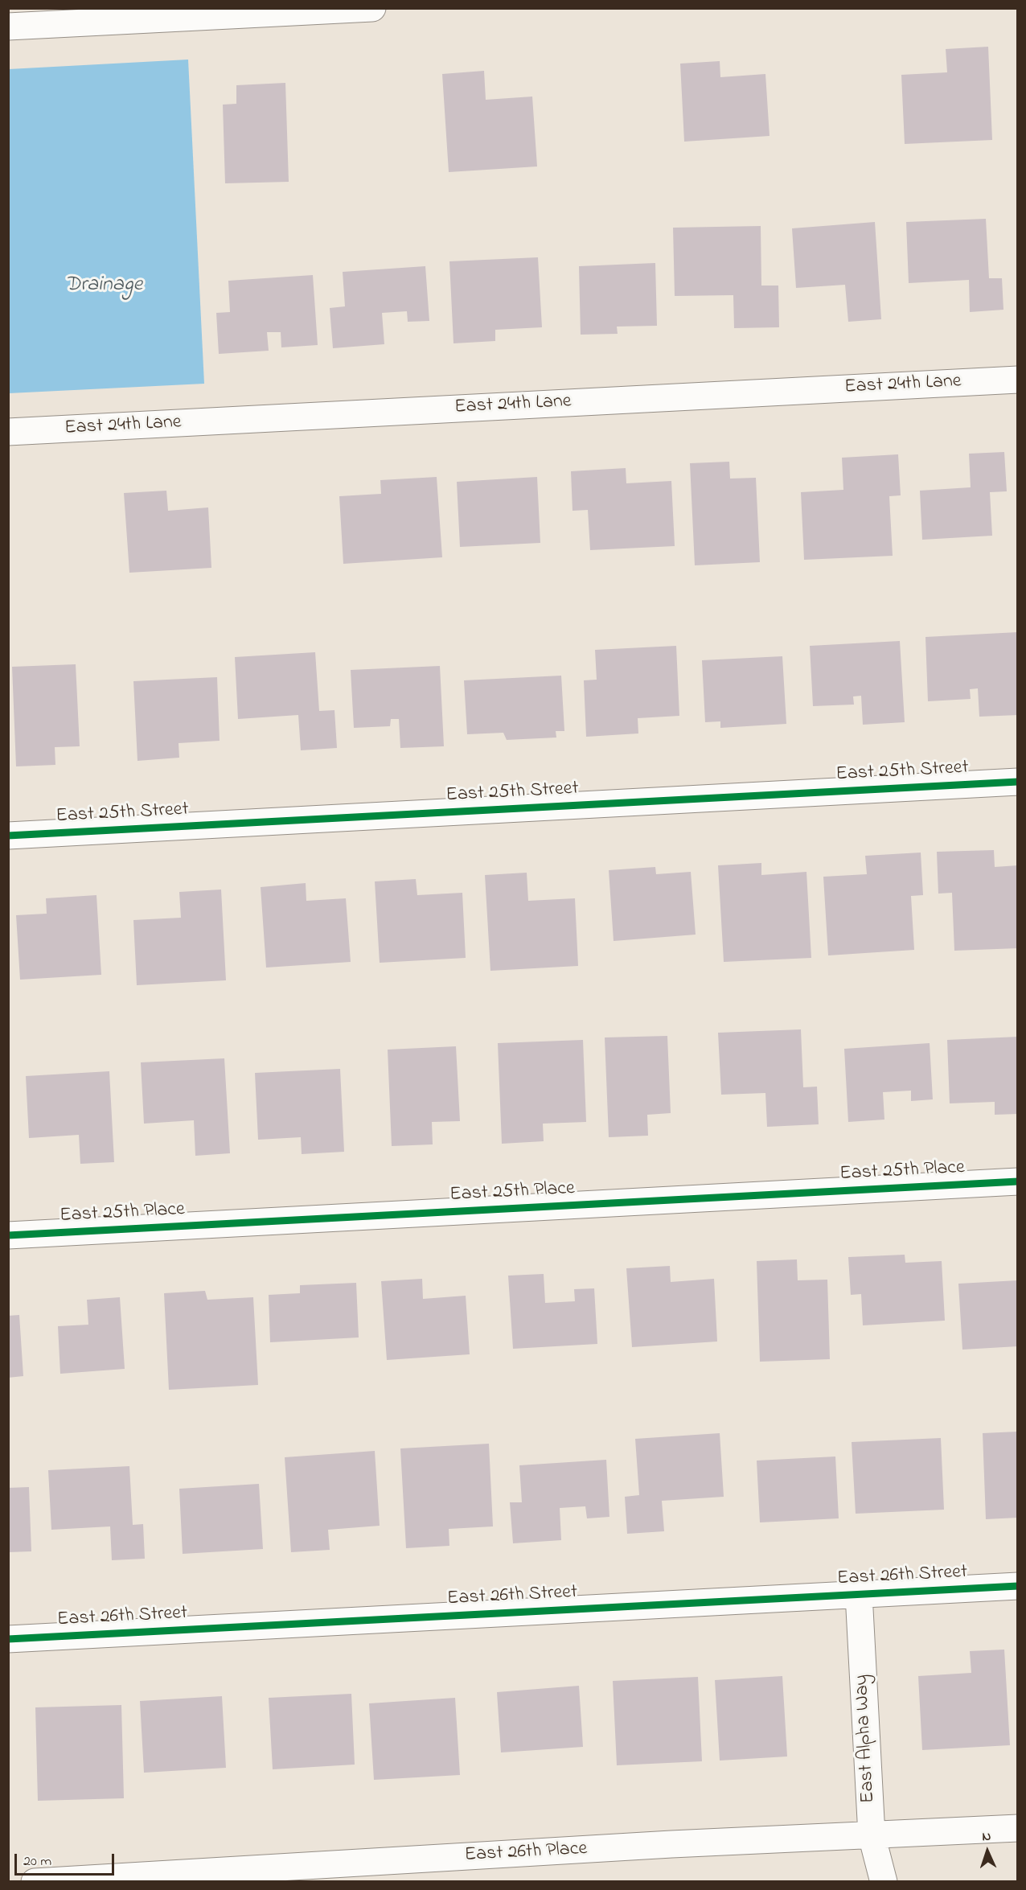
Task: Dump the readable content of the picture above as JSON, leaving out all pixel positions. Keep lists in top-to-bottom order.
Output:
{
  "streets": {
    "street": [
      "East 24th Lane",
      "East 25th Street",
      "East 25th Place",
      "East 26th Street",
      "East Alpha Way",
      "East 26th Place"
    ]
  },
  "crossings": [
    ["East 26th Street", "East Alpha Way"],
    ["East Alpha Way", "East 26th Place"]
  ],
  "water": ["Drainage"],
  "scale_bar": "20 m",
  "north": "top"
}
